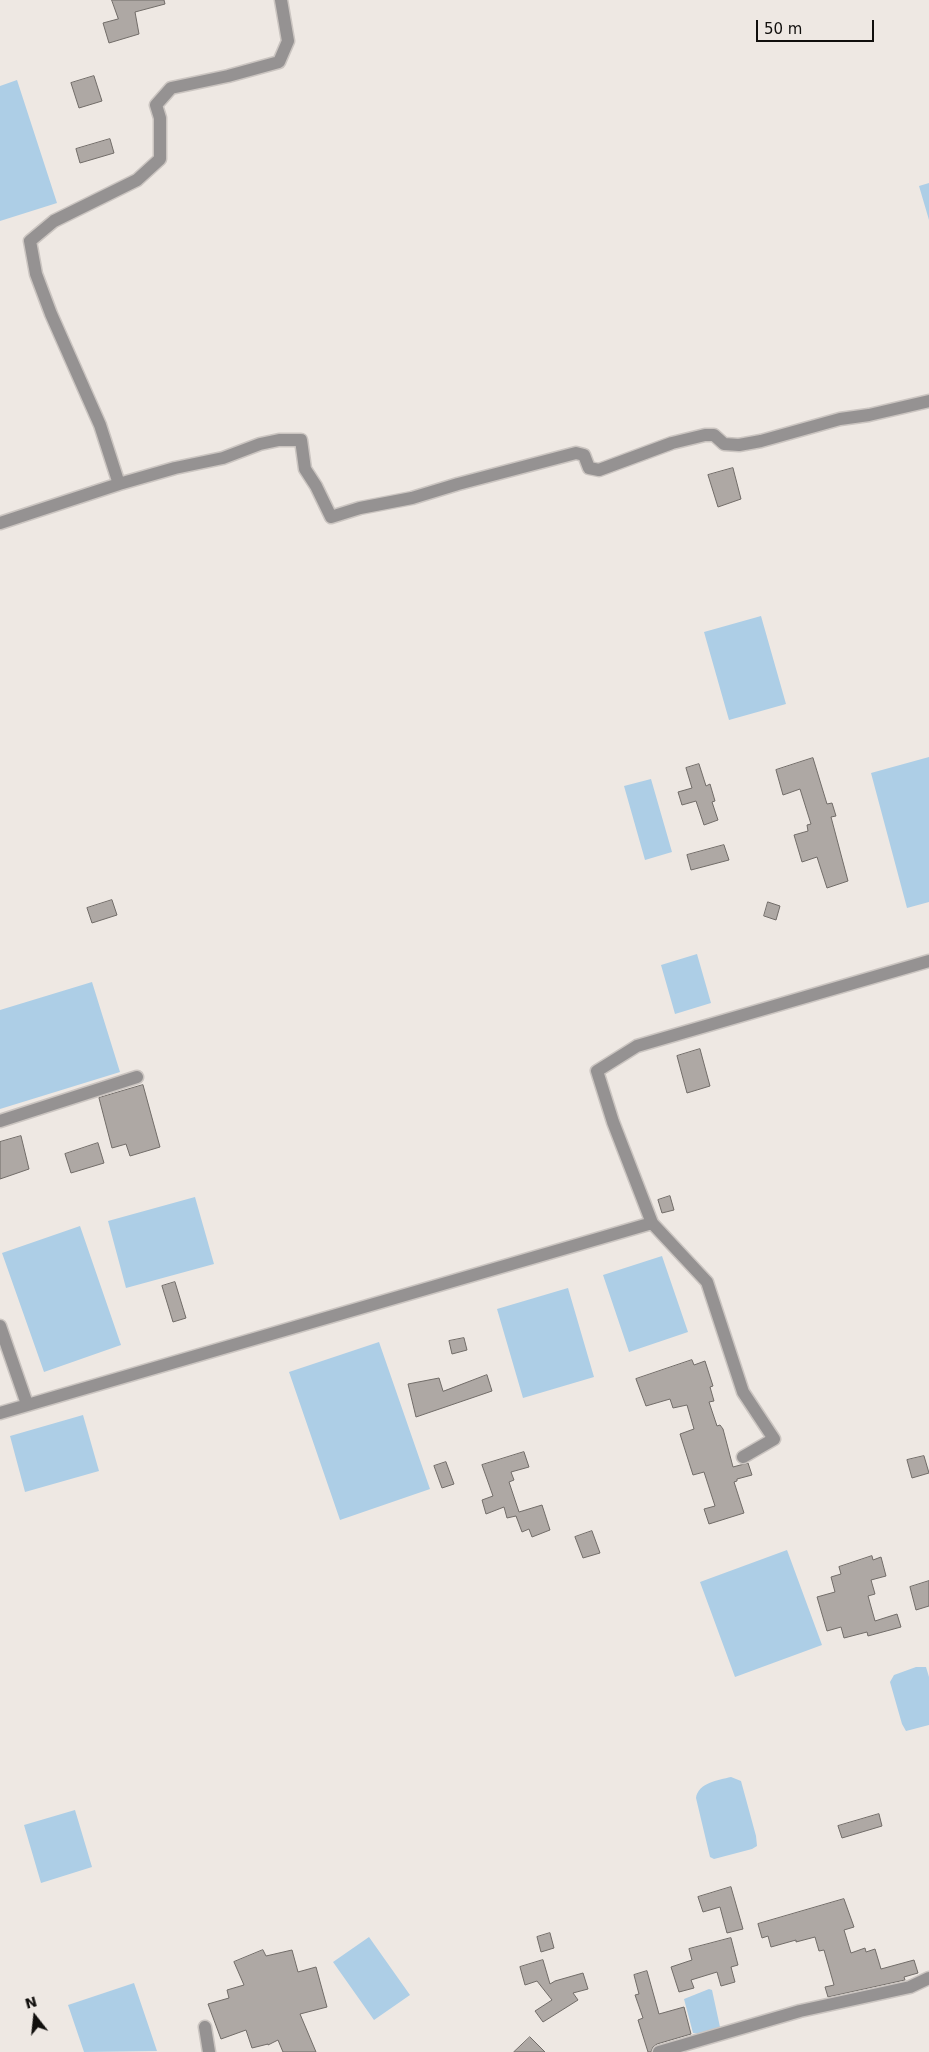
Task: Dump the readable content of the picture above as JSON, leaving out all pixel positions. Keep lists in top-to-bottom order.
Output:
{
  "scale_bar": "50 m",
  "north": "top"
}
